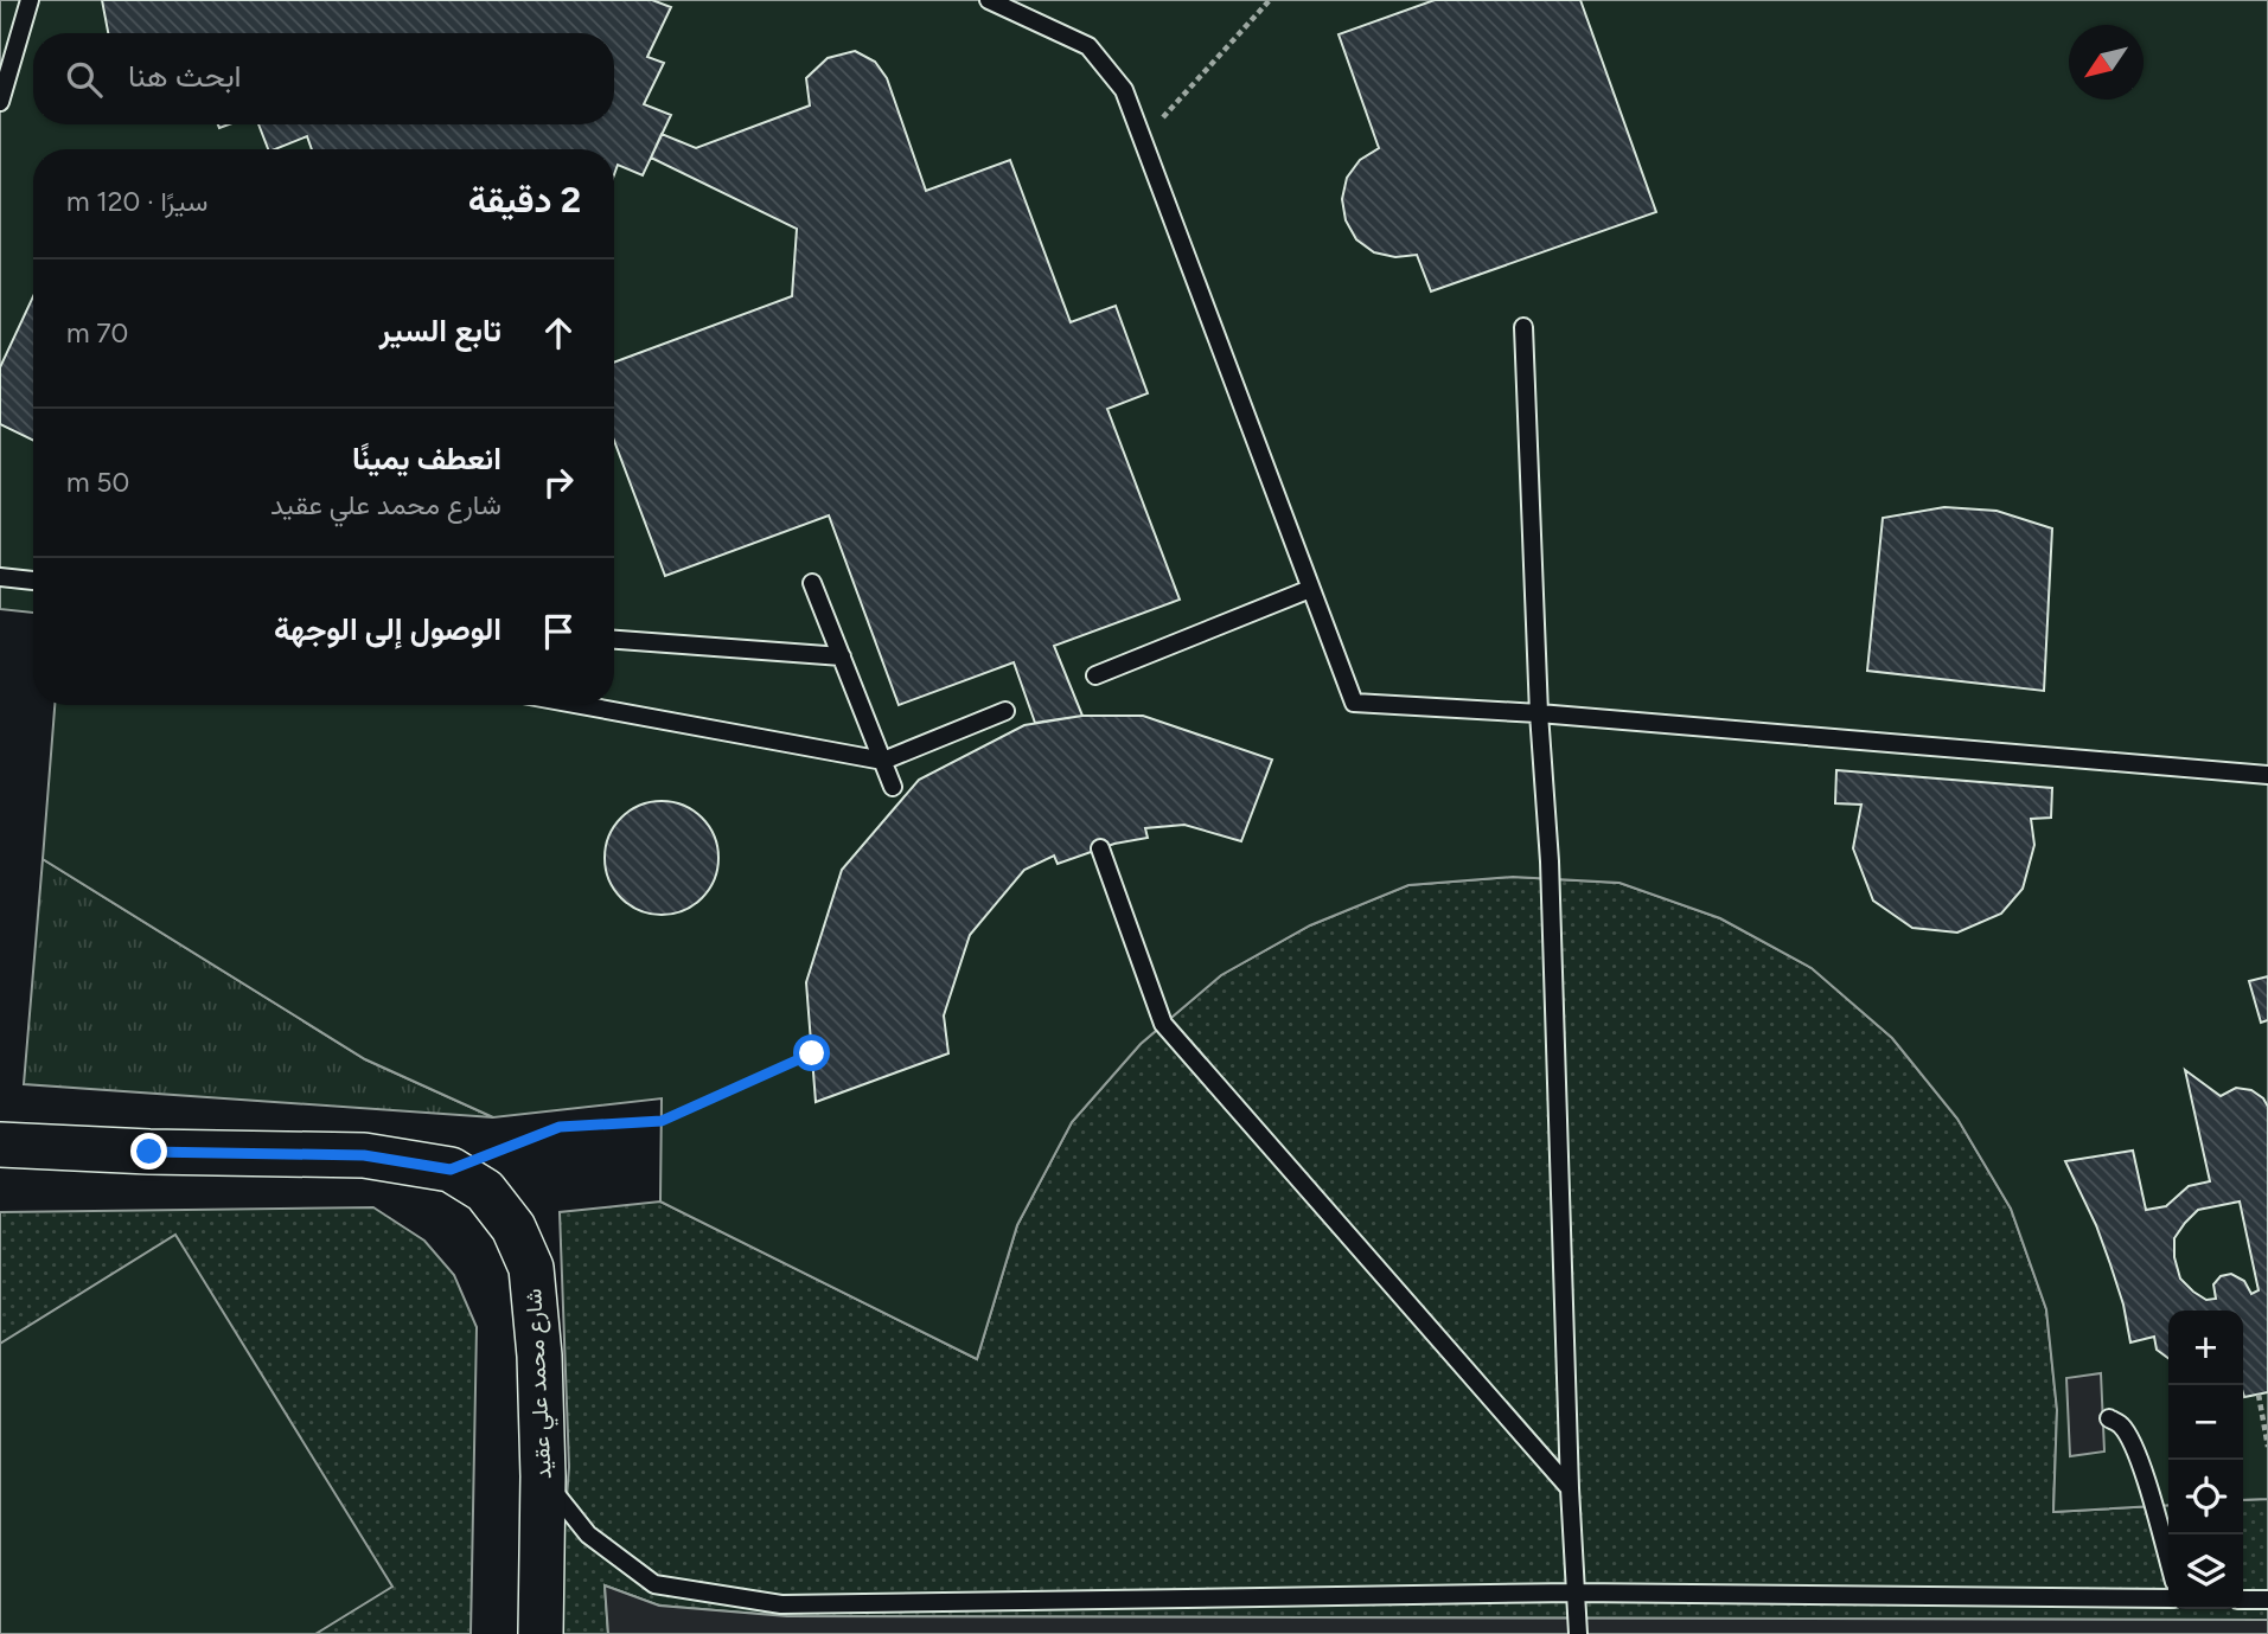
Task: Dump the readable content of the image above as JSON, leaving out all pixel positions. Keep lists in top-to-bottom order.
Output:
{
  "streets": {
    "street": ["شارع محمد علي عقيد"]
  },
  "north": "bottom left",
  "page": {
    "search": "ابحث هنا",
    "heading": ["2 دقيقة", "سيرًا · 120 m"],
    "list": [
      ["تابع السير", "70 m"],
      ["انعطف يمينًا", "شارع محمد علي عقيد", "50 m"],
      "الوصول إلى الوجهة"
    ],
    "map_buttons": ["+", "−"]
  }
}
